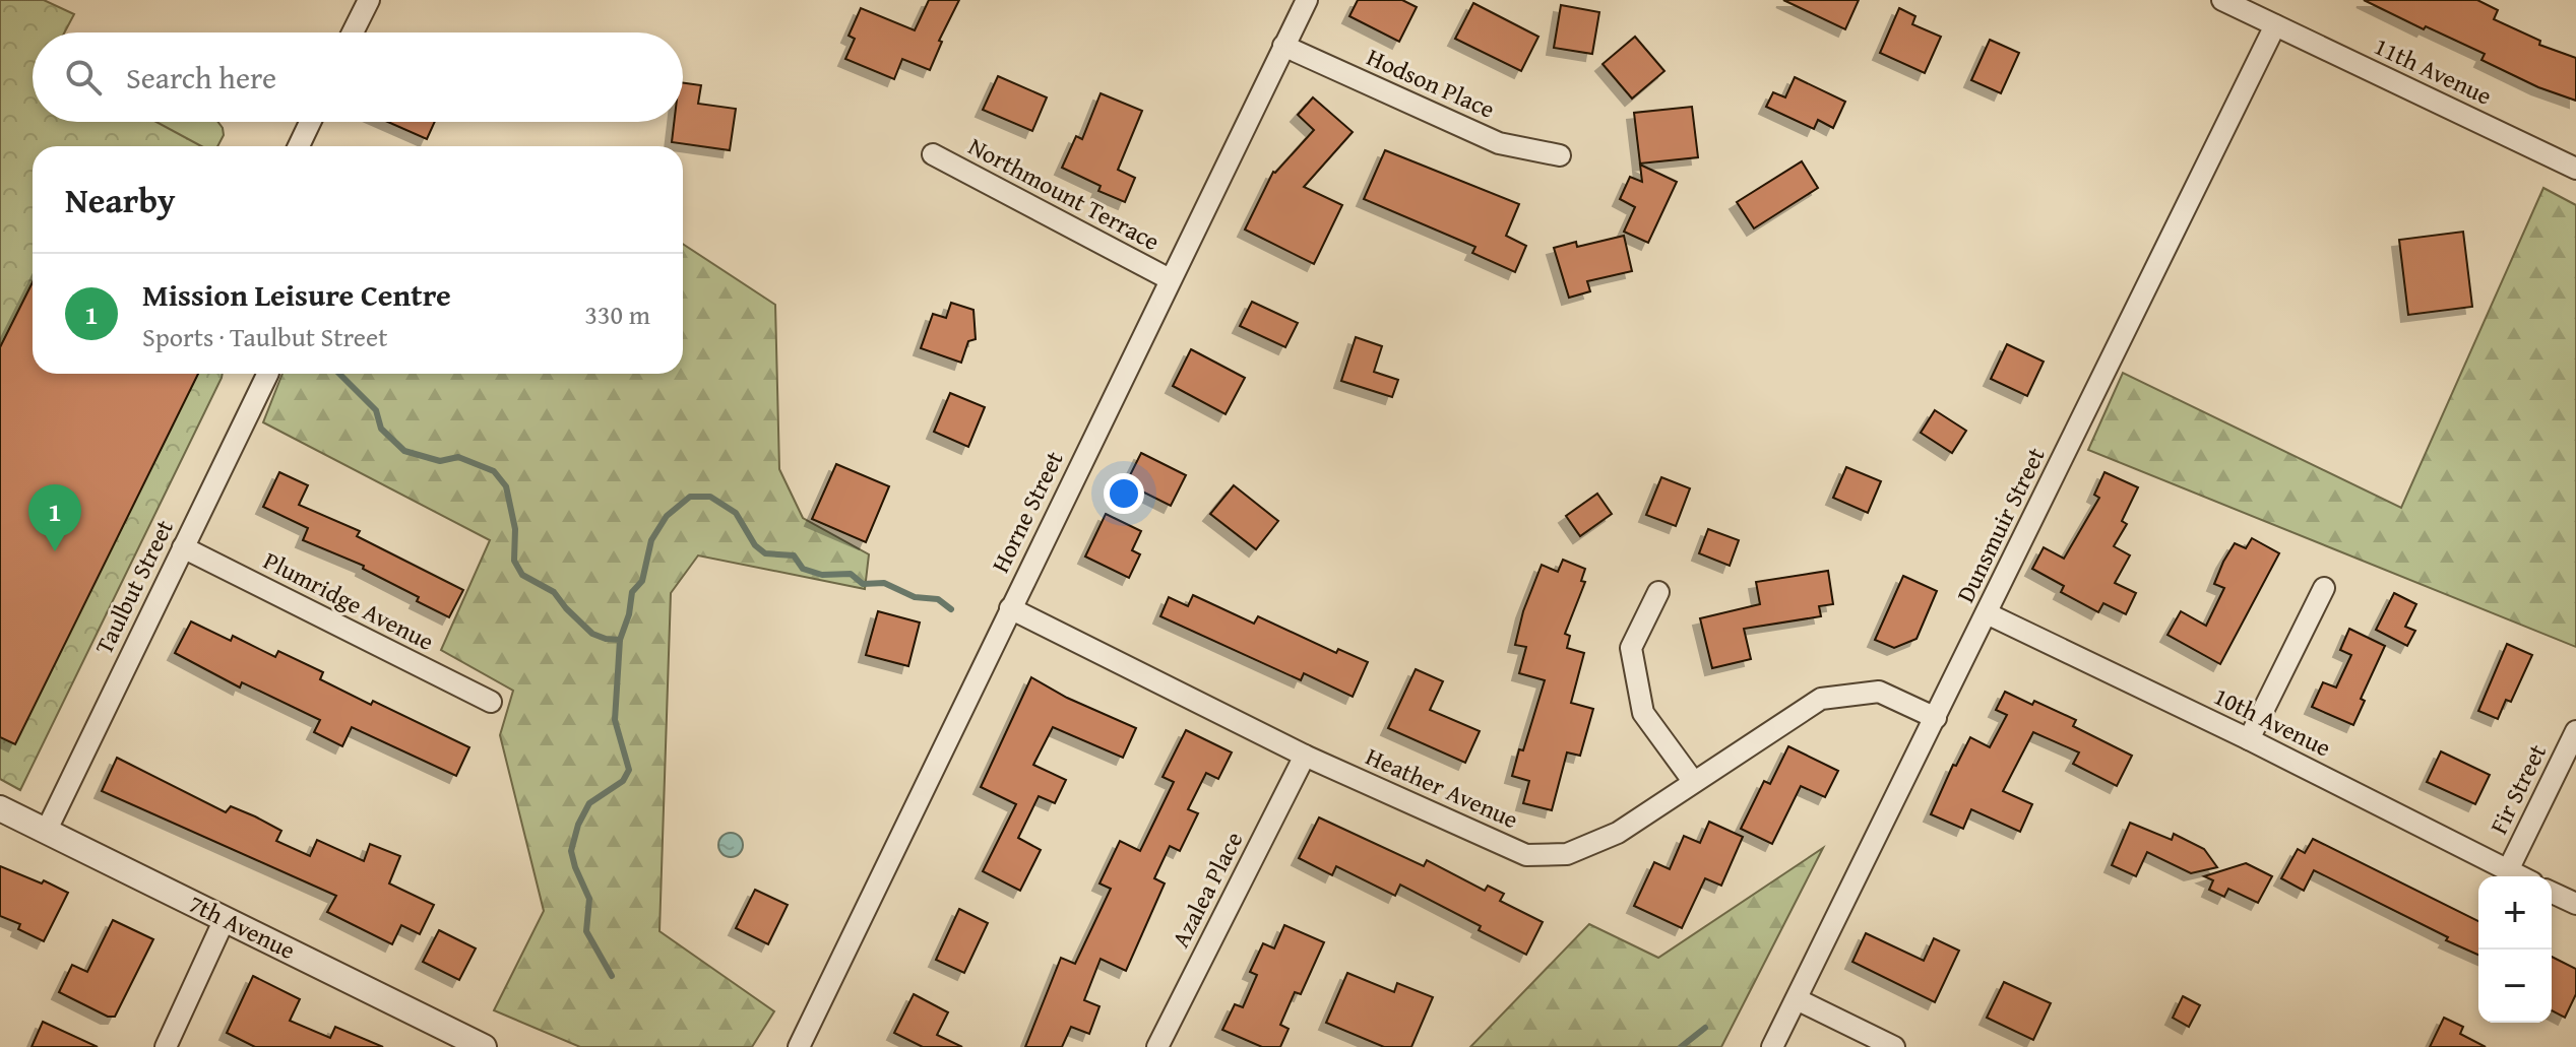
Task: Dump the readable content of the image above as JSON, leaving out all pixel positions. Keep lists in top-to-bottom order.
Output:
{
  "streets": {
    "street": [
      "11th Avenue",
      "Hodson Place",
      "Northmount Terrace",
      "Horne Street",
      "Dunsmuir Street",
      "Taulbut Street",
      "Plumridge Avenue",
      "10th Avenue",
      "Heather Avenue",
      "Fir Street",
      "Azalea Place",
      "7th Avenue"
    ]
  },
  "crossings": [
    ["11th Avenue", "Dunsmuir Street"],
    ["Hodson Place", "Horne Street"],
    ["Northmount Terrace", "Horne Street"],
    ["Horne Street", "Heather Avenue"],
    ["Dunsmuir Street", "10th Avenue"],
    ["Dunsmuir Street", "Heather Avenue"],
    ["Taulbut Street", "Plumridge Avenue"],
    ["Taulbut Street", "7th Avenue"],
    ["10th Avenue", "Fir Street"],
    ["Heather Avenue", "Azalea Place"]
  ],
  "page": {
    "search": "Search here",
    "heading": "Nearby",
    "list": [
      {
        "mark": "1",
        "name": "Mission Leisure Centre",
        "note": "Sports · Taulbut Street",
        "value": "330 m"
      }
    ],
    "pins": "1",
    "map_buttons": ["+", "−"]
  }
}
